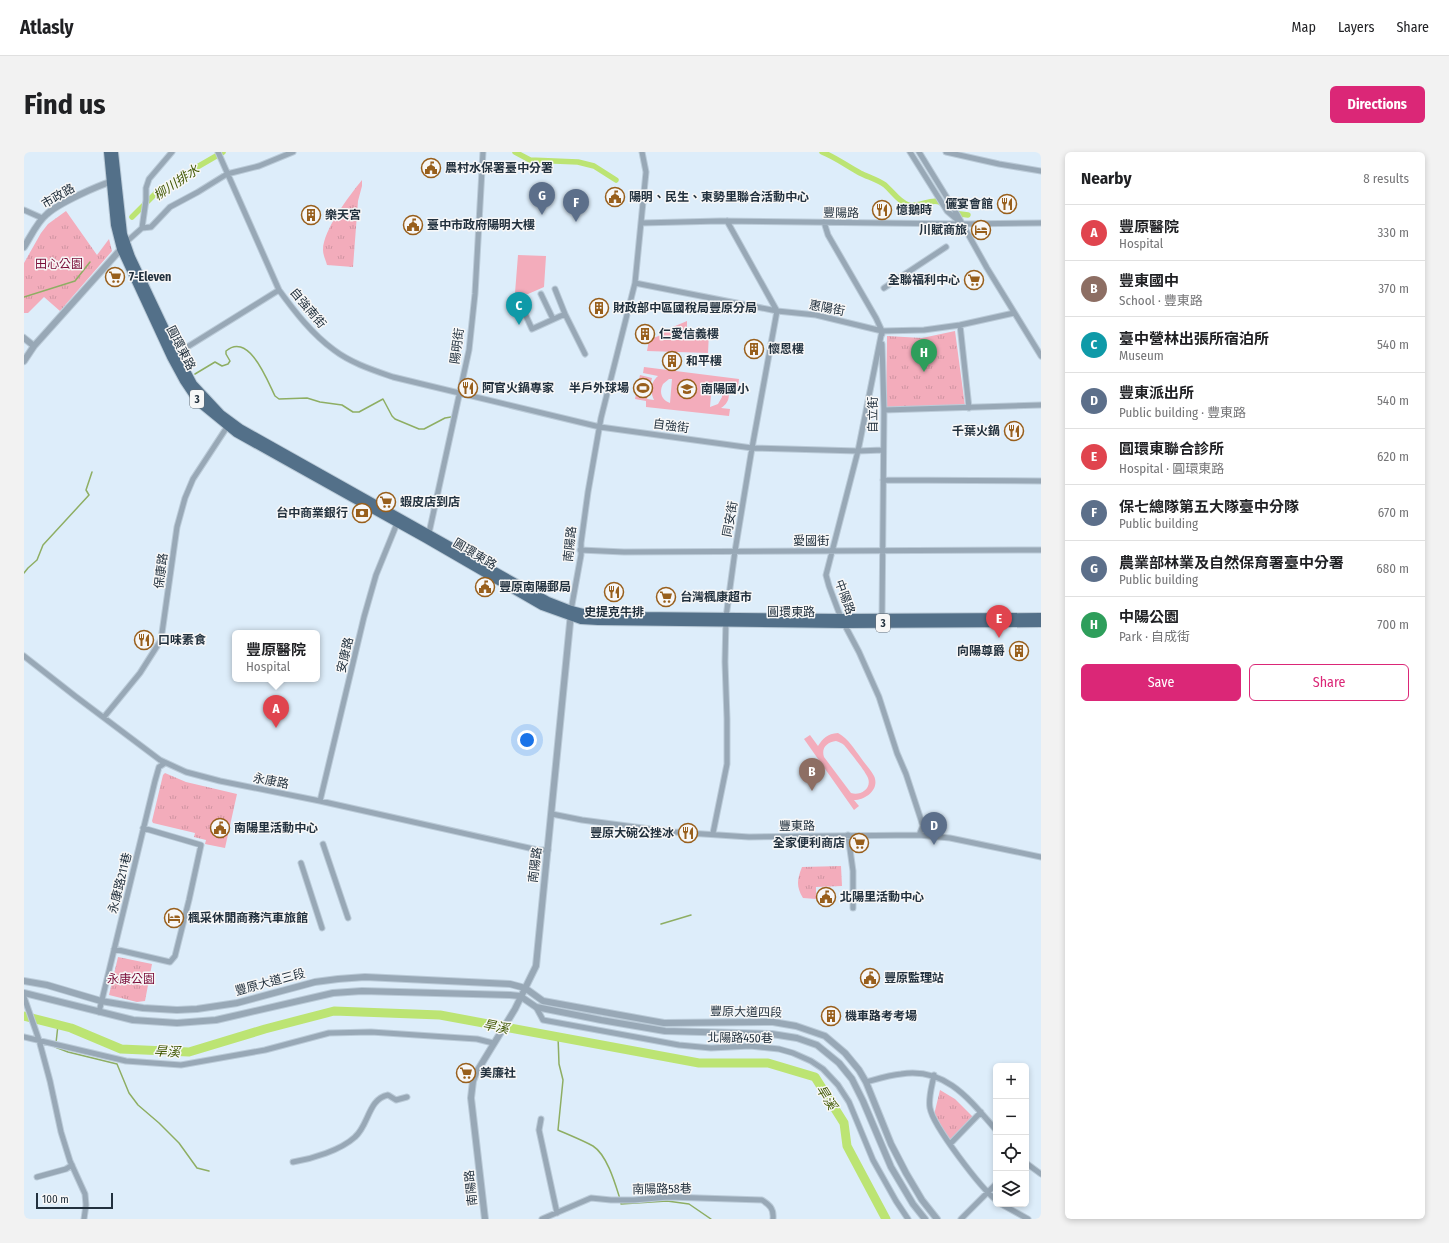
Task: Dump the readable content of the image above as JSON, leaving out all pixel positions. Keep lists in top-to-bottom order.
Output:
{
  "streets": {
    "main road": ["圓環東路", "3"],
    "street": [
      "市政路",
      "豐陽路",
      "自強南街",
      "惠陽街",
      "陽明街",
      "自立街",
      "自強街",
      "同安街",
      "愛國街",
      "南陽路",
      "保康路",
      "中陽路",
      "安康路",
      "永康路",
      "豐東路",
      "永康路211巷",
      "豐原大道三段",
      "豐原大道四段",
      "北陽路450巷",
      "南陽路58巷"
    ]
  },
  "crossings": [
    ["市政路", "圓環東路"],
    ["豐陽路", "自立街"],
    ["豐陽路", "南陽路"],
    ["自強南街", "陽明街"],
    ["自強南街", "自強街"],
    ["惠陽街", "自立街"],
    ["惠陽街", "同安街"],
    ["惠陽街", "南陽路"],
    ["惠陽街", "中陽路"],
    ["陽明街", "圓環東路"],
    ["陽明街", "自強街"],
    ["圓環東路", "自立街"],
    ["圓環東路", "同安街"],
    ["圓環東路", "南陽路"],
    ["圓環東路", "保康路"],
    ["圓環東路", "中陽路"],
    ["圓環東路", "安康路"],
    ["自立街", "自強街"],
    ["自立街", "愛國街"],
    ["自立街", "中陽路"],
    ["自強街", "同安街"],
    ["自強街", "南陽路"],
    ["自強街", "中陽路"],
    ["同安街", "愛國街"],
    ["同安街", "豐東路"],
    ["愛國街", "南陽路"],
    ["愛國街", "中陽路"],
    ["南陽路", "永康路"],
    ["南陽路", "豐東路"],
    ["南陽路", "豐原大道三段"],
    ["南陽路", "豐原大道四段"],
    ["保康路", "永康路"],
    ["中陽路", "豐東路"],
    ["安康路", "永康路"],
    ["永康路", "永康路211巷"],
    ["永康路211巷", "豐原大道三段"],
    ["豐原大道三段", "豐原大道四段"],
    ["豐原大道四段", "北陽路450巷"]
  ],
  "water": ["柳川排水", "旱溪"],
  "parks": ["田心公園", "永康公園"],
  "places": {
    "public building": [
      "農村水保署臺中分署",
      "陽明、民生、東勢里聯合活動中心",
      "臺中市政府陽明大樓",
      "豐原南陽郵局",
      "南陽里活動中心",
      "北陽里活動中心",
      "豐原監理站"
    ],
    "restaurant": [
      "儷宴會館",
      "憶鵝時",
      "阿官火鍋專家",
      "千葉火鍋",
      "史提克牛排",
      "口味素食",
      "豐原大碗公挫冰"
    ],
    "building": [
      "樂天宮",
      "財政部中區國稅局豐原分局",
      "仁愛信義樓",
      "懷恩樓",
      "和平樓",
      "向陽尊爵",
      "機車路考考場"
    ],
    "hotel": ["川賦商旅", "楓采休閒商務汽車旅館"],
    "supermarket": [
      "7-Eleven",
      "全聯福利中心",
      "蝦皮店到店",
      "台灣楓康超市",
      "全家便利商店",
      "美廉社"
    ],
    "sports": ["半戶外球場"],
    "school or university": ["南陽國小"],
    "bank": ["台中商業銀行"]
  },
  "scale_bar": "100 m",
  "page": {
    "header": "Atlasly",
    "nav": ["Map", "Layers", "Share"],
    "buttons": [
      "Directions",
      ["Save", "Share"]
    ],
    "title": "Find us",
    "heading": ["Nearby", "8 results"],
    "pins": [
      "G",
      "F",
      "C",
      "H",
      "E",
      "A",
      "B",
      "D"
    ],
    "list": [
      {
        "mark": "A",
        "name": "豐原醫院",
        "note": "Hospital",
        "value": "330 m"
      },
      {
        "mark": "B",
        "name": "豐東國中",
        "note": "School · 豐東路",
        "value": "370 m"
      },
      {
        "mark": "C",
        "name": "臺中營林出張所宿泊所",
        "note": "Museum",
        "value": "540 m"
      },
      {
        "mark": "D",
        "name": "豐東派出所",
        "note": "Public building · 豐東路",
        "value": "540 m"
      },
      {
        "mark": "E",
        "name": "圓環東聯合診所",
        "note": "Hospital · 圓環東路",
        "value": "620 m"
      },
      {
        "mark": "F",
        "name": "保七總隊第五大隊臺中分隊",
        "note": "Public building",
        "value": "670 m"
      },
      {
        "mark": "G",
        "name": "農業部林業及自然保育署臺中分署",
        "note": "Public building",
        "value": "680 m"
      },
      {
        "mark": "H",
        "name": "中陽公園",
        "note": "Park · 自成街",
        "value": "700 m"
      }
    ],
    "popup": ["豐原醫院", "Hospital"],
    "map_buttons": ["+", "−"],
    "scale": "100 m"
  }
}
